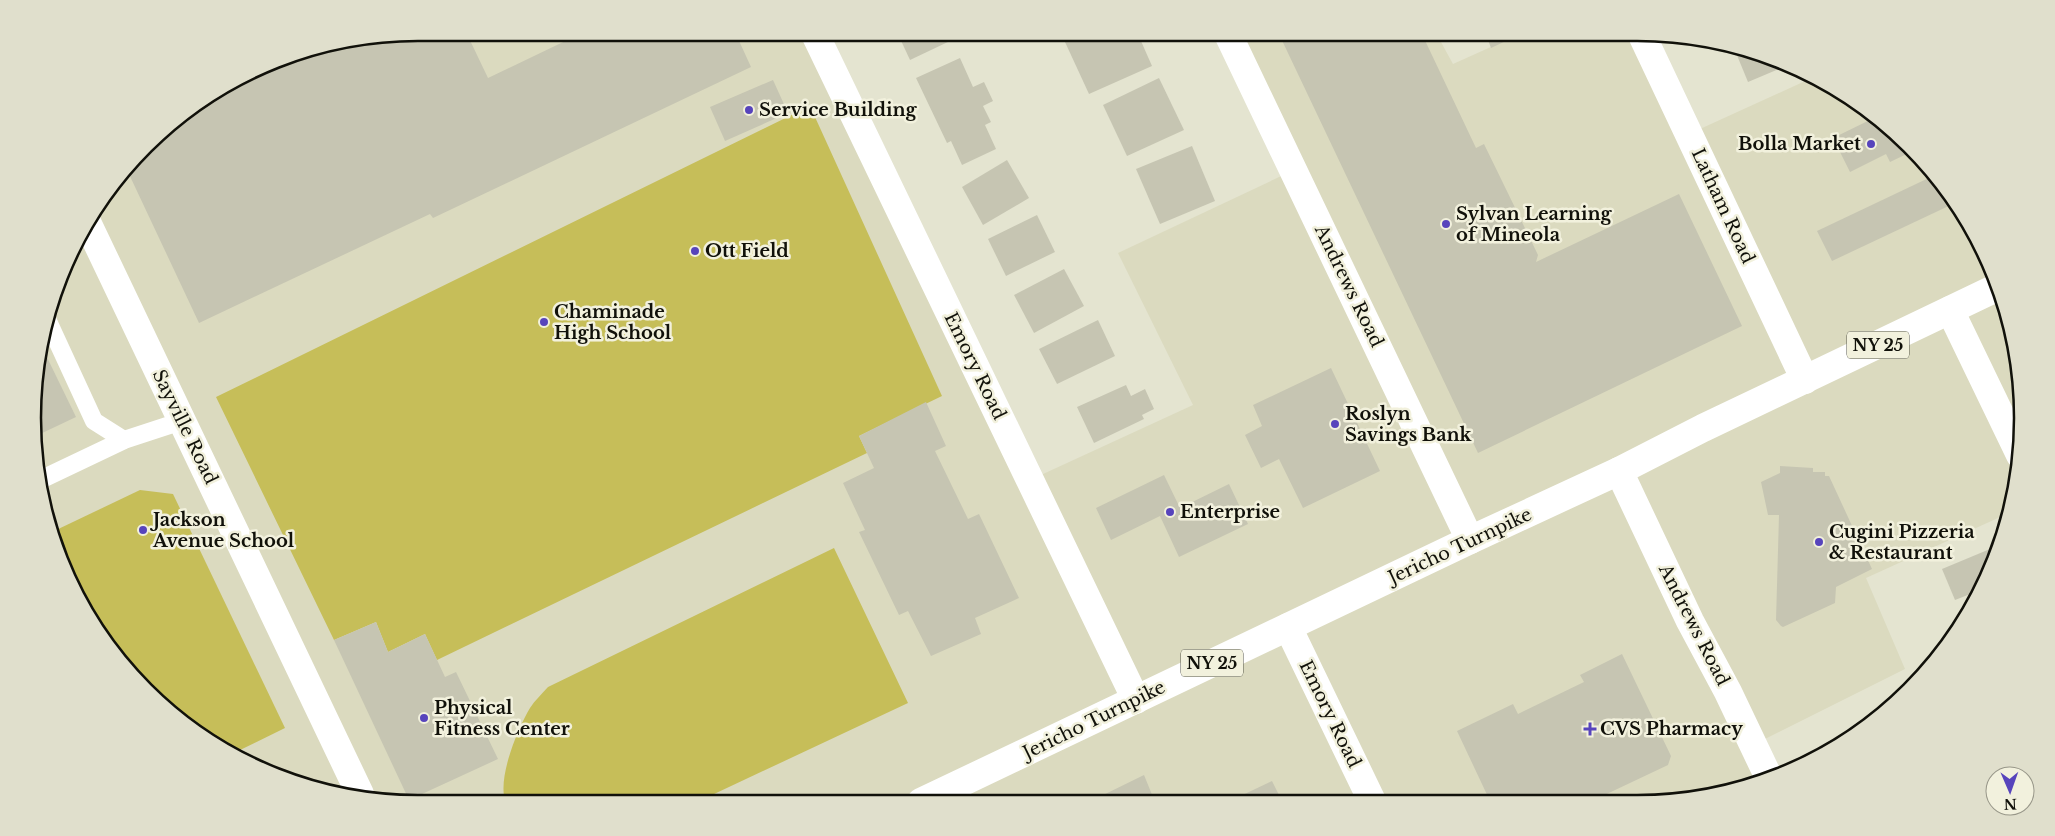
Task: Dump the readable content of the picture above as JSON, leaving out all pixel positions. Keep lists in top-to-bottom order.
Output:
{
  "streets": {
    "street": [
      "Latham Road",
      "Andrews Road",
      "NY 25",
      "Emory Road",
      "Sayville Road",
      "Jericho Turnpike"
    ]
  },
  "crossings": [
    ["Latham Road", "Jericho Turnpike"],
    ["Andrews Road", "Jericho Turnpike"],
    ["Emory Road", "Jericho Turnpike"]
  ],
  "places": {
    "other": [
      "Service Building",
      "Bolla Market",
      "Sylvan Learning of Mineola",
      "Ott Field",
      "Chaminade High School",
      "Roslyn Savings Bank",
      "Enterprise",
      "Jackson Avenue School",
      "Cugini Pizzeria & Restaurant",
      "Physical Fitness Center"
    ],
    "health": ["CVS Pharmacy"]
  },
  "north": "bottom"
}
